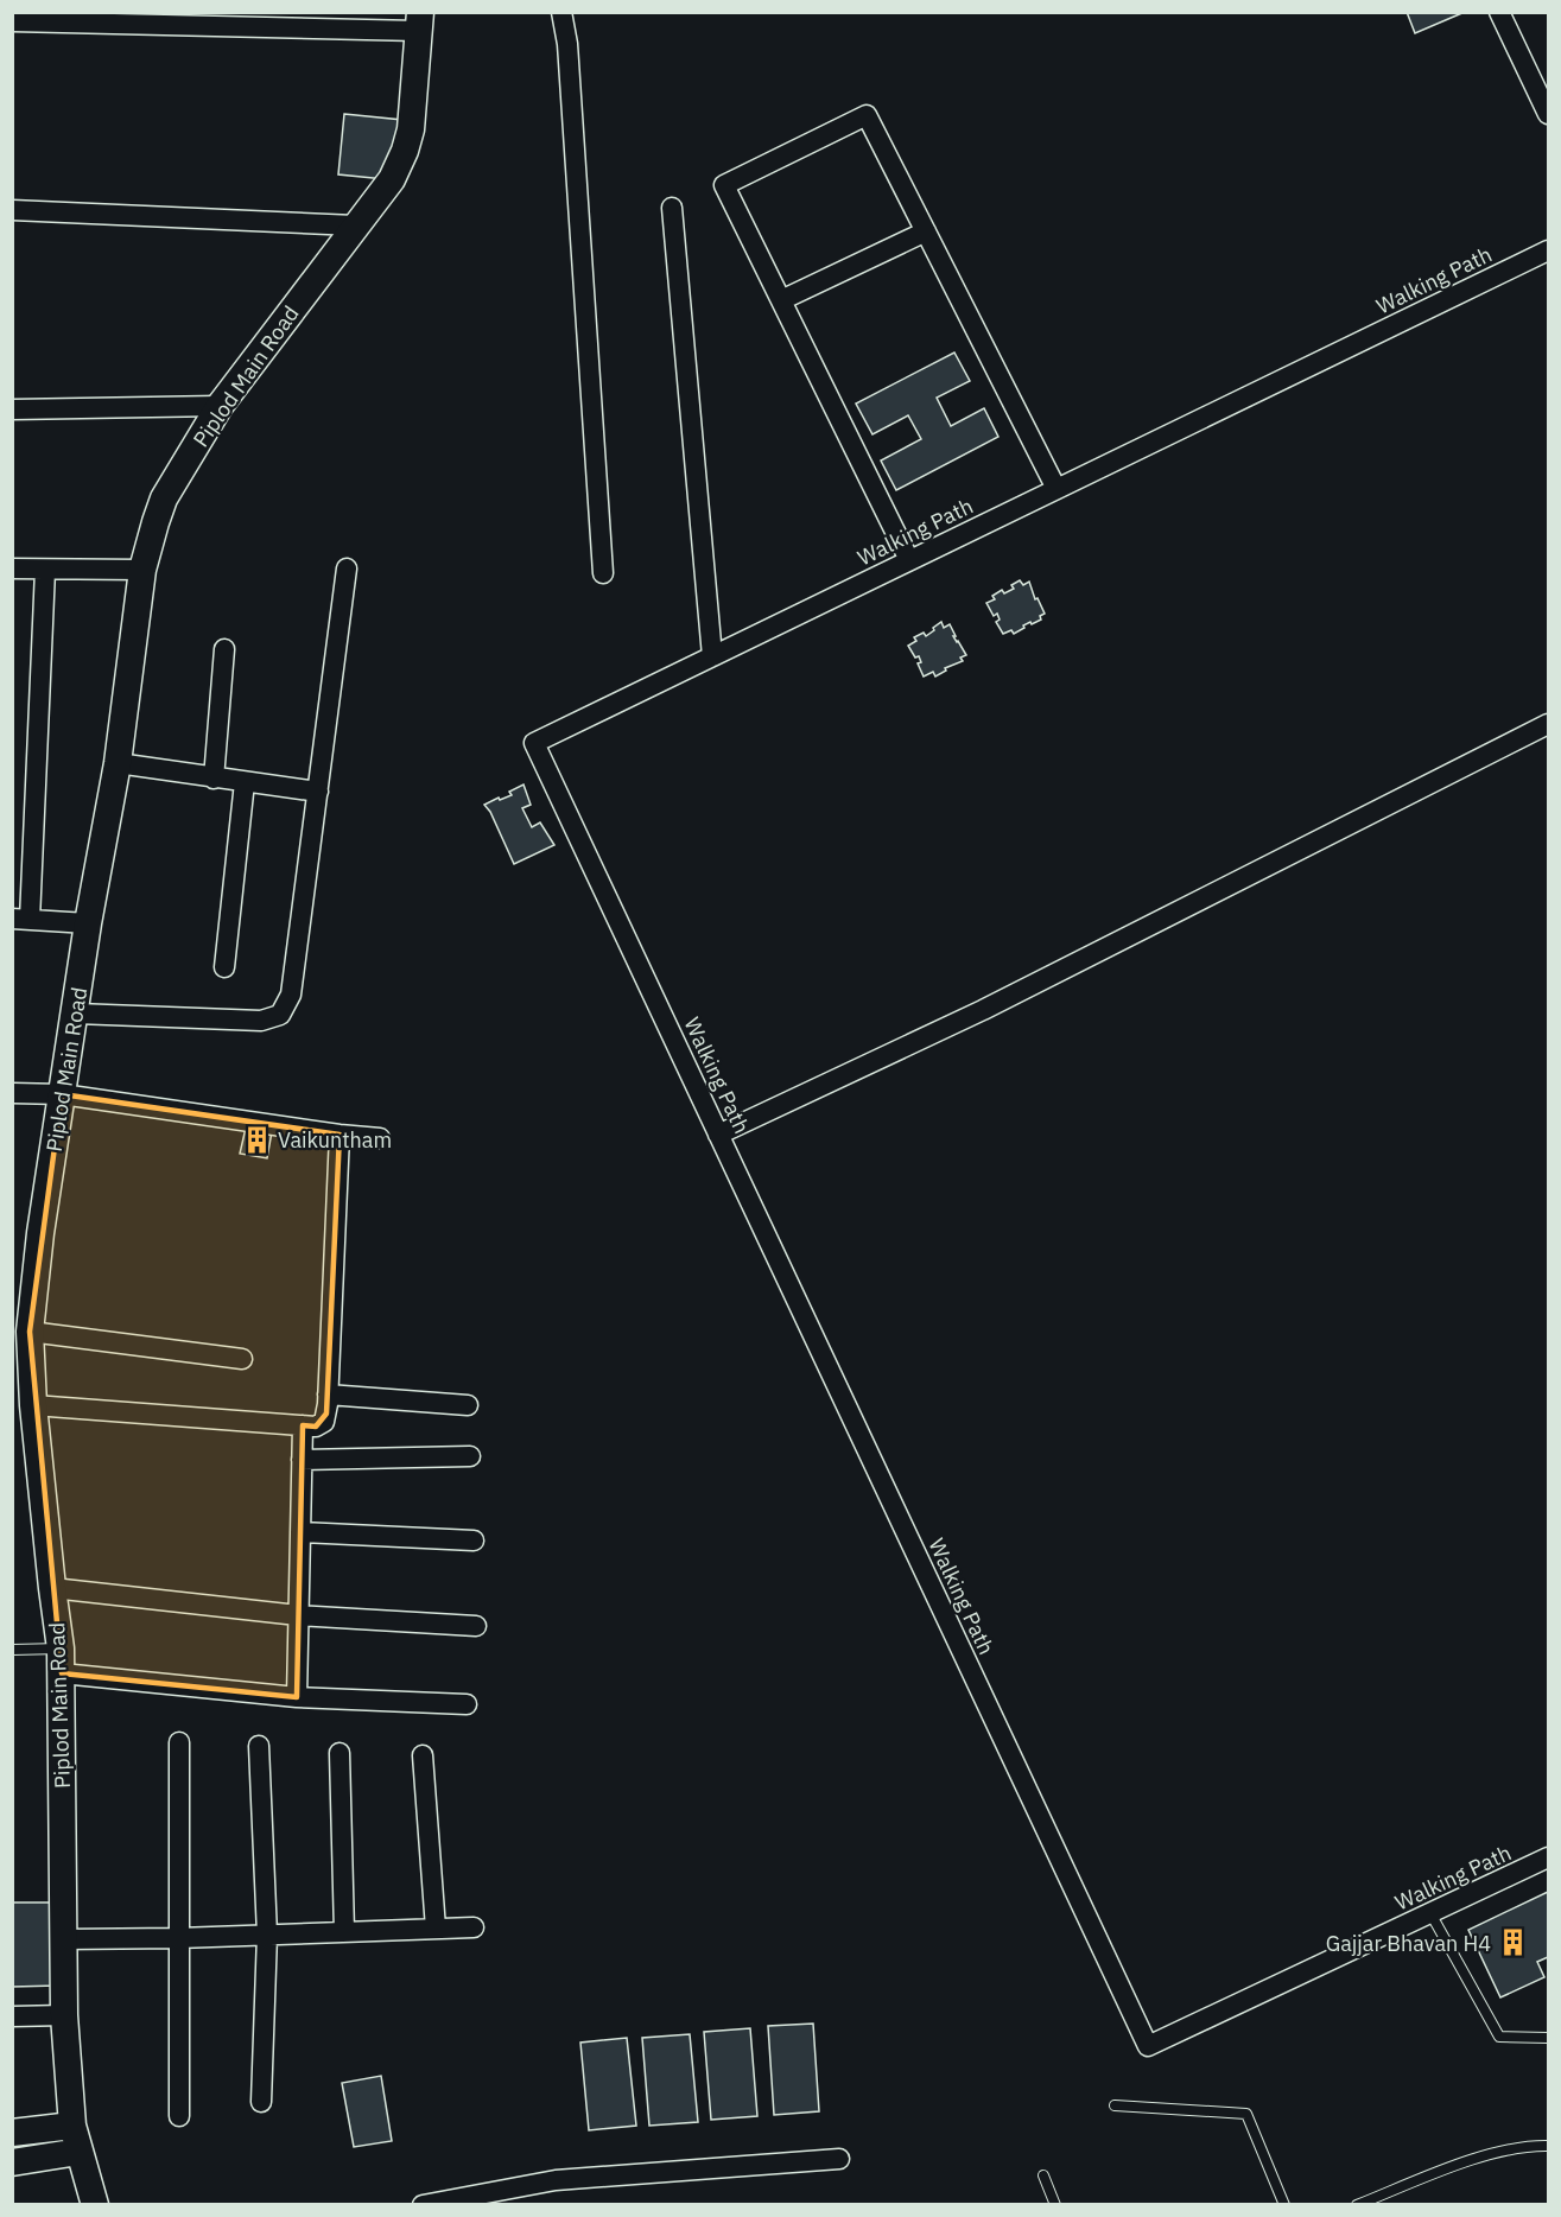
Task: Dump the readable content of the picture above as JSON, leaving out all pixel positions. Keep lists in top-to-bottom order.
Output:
{
  "streets": {
    "street": ["Walking Path", "Piplod Main Road"]
  },
  "places": {
    "building": ["Vaikuntham", "Gajjar Bhavan H4"]
  }
}
